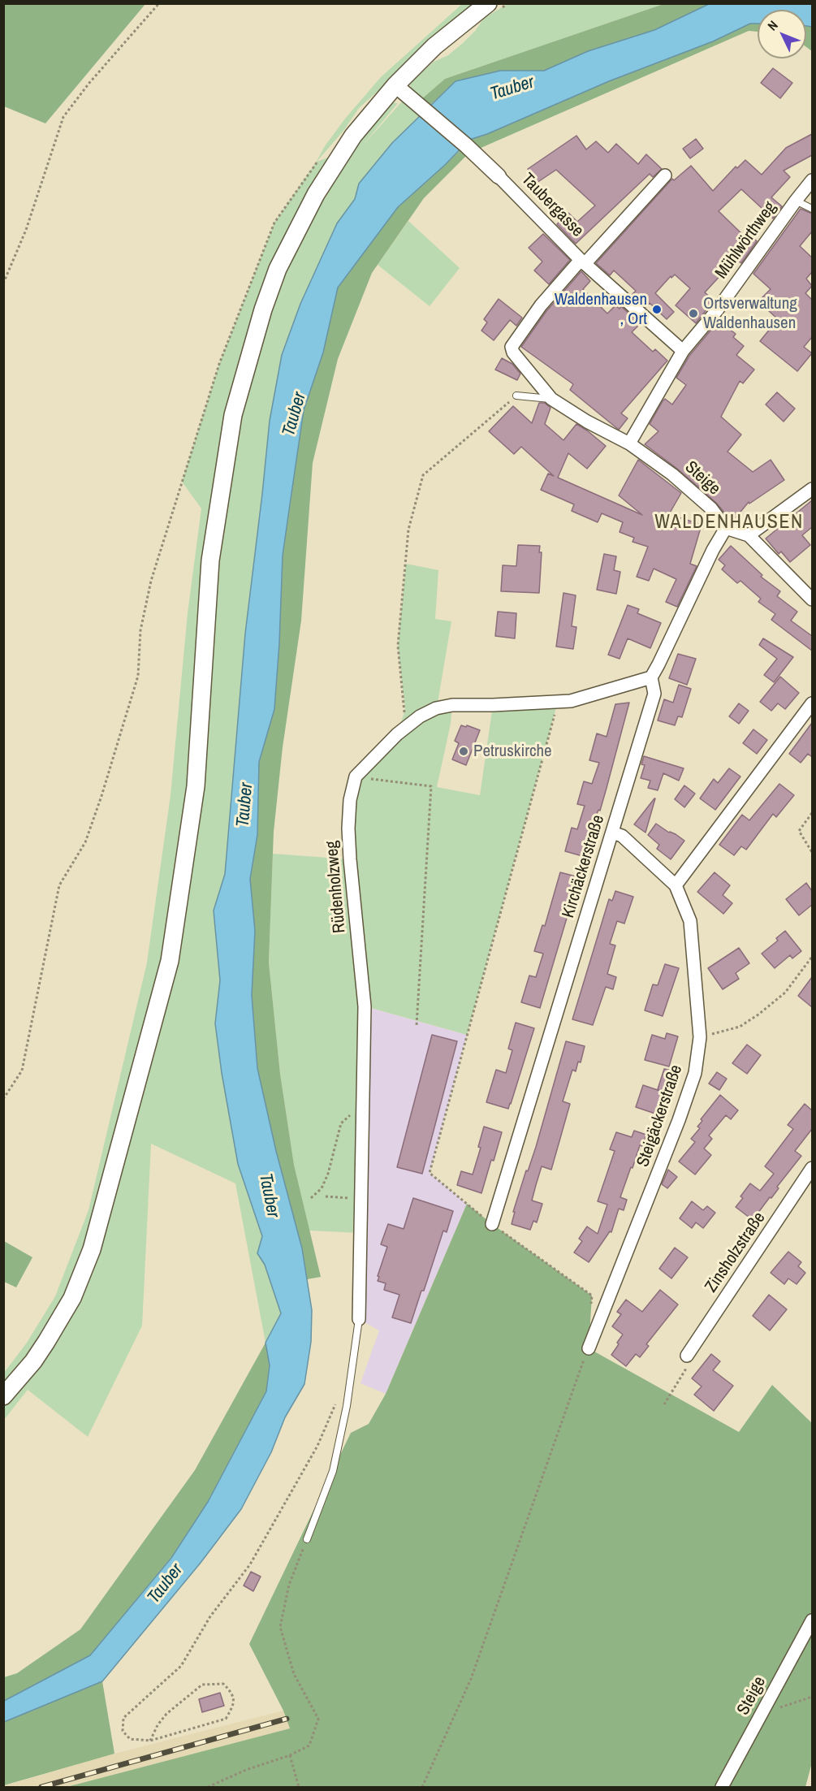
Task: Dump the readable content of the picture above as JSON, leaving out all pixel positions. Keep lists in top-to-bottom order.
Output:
{
  "streets": {
    "street": [
      "Taubergasse",
      "Mühlwörthweg",
      "Steige",
      "Kirchäckerstraße",
      "Rüdenholzweg",
      "Steigäckerstraße",
      "Zinsholzstraße"
    ]
  },
  "crossings": [
    ["Taubergasse", "Mühlwörthweg"],
    ["Taubergasse", "Steige"],
    ["Mühlwörthweg", "Steige"],
    ["Kirchäckerstraße", "Steigäckerstraße"]
  ],
  "districts": ["WALDENHAUSEN"],
  "water": ["Tauber"],
  "places": ["Waldenhausen , Ort", "Ortsverwaltung Waldenhausen", "Petruskirche"],
  "north": "top left"
}
